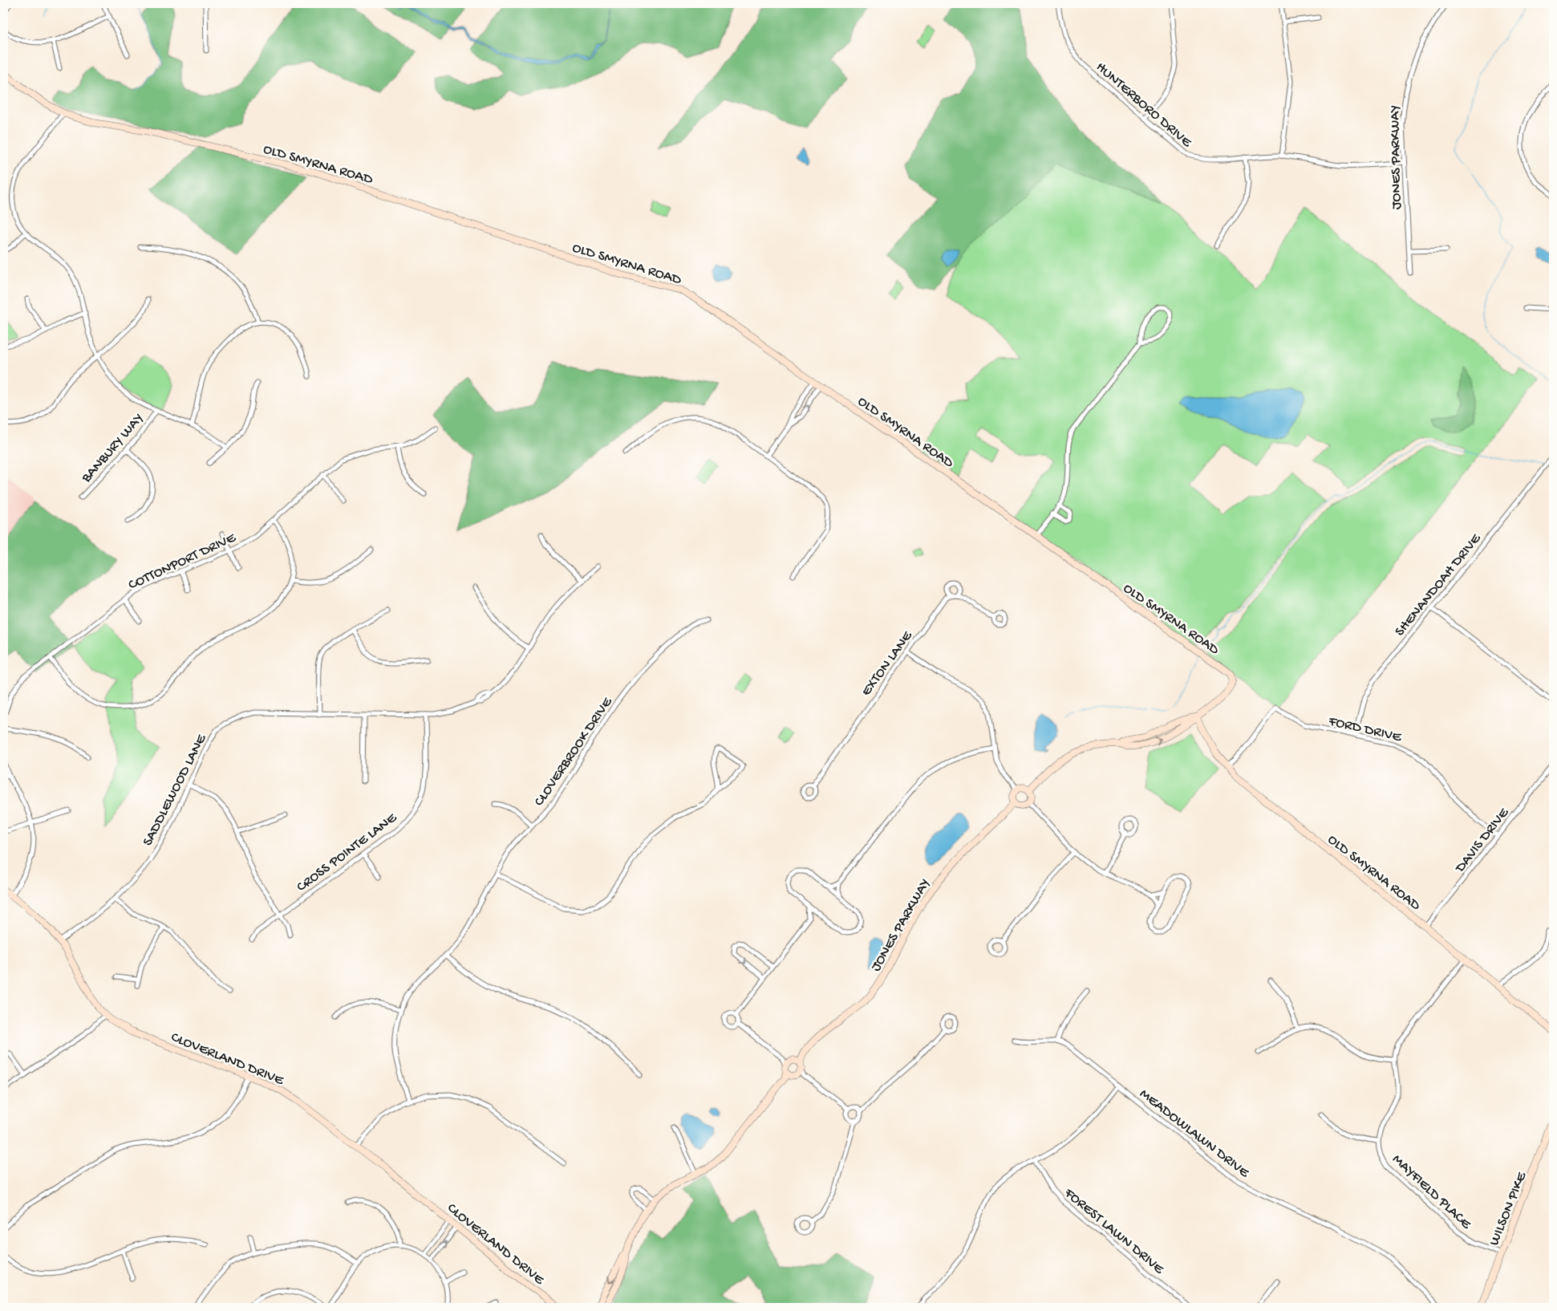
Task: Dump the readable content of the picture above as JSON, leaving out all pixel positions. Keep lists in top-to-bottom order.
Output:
{
  "streets": {
    "street": [
      "HUNTERBORO DRIVE",
      "JONES PARKWAY",
      "OLD SMYRNA ROAD",
      "BANBURY WAY",
      "COTTONPORT DRIVE",
      "SHENANDOAH DRIVE",
      "EXTON LANE",
      "FORD DRIVE",
      "CLOVERBROOK DRIVE",
      "SADDLEWOOD LANE",
      "DAVIS DRIVE",
      "CROSS POINTE LANE",
      "CLOVERLAND DRIVE",
      "MEADOWLAWN DRIVE",
      "MAYFIELD PLACE",
      "WILSON PIKE",
      "FOREST LAWN DRIVE"
    ]
  },
  "crossings": [
    ["HUNTERBORO DRIVE", "JONES PARKWAY"],
    ["OLD SMYRNA ROAD", "FORD DRIVE"],
    ["OLD SMYRNA ROAD", "DAVIS DRIVE"],
    ["SHENANDOAH DRIVE", "FORD DRIVE"],
    ["FORD DRIVE", "DAVIS DRIVE"],
    ["SADDLEWOOD LANE", "CROSS POINTE LANE"],
    ["SADDLEWOOD LANE", "CLOVERLAND DRIVE"],
    ["MAYFIELD PLACE", "WILSON PIKE"]
  ]
}
